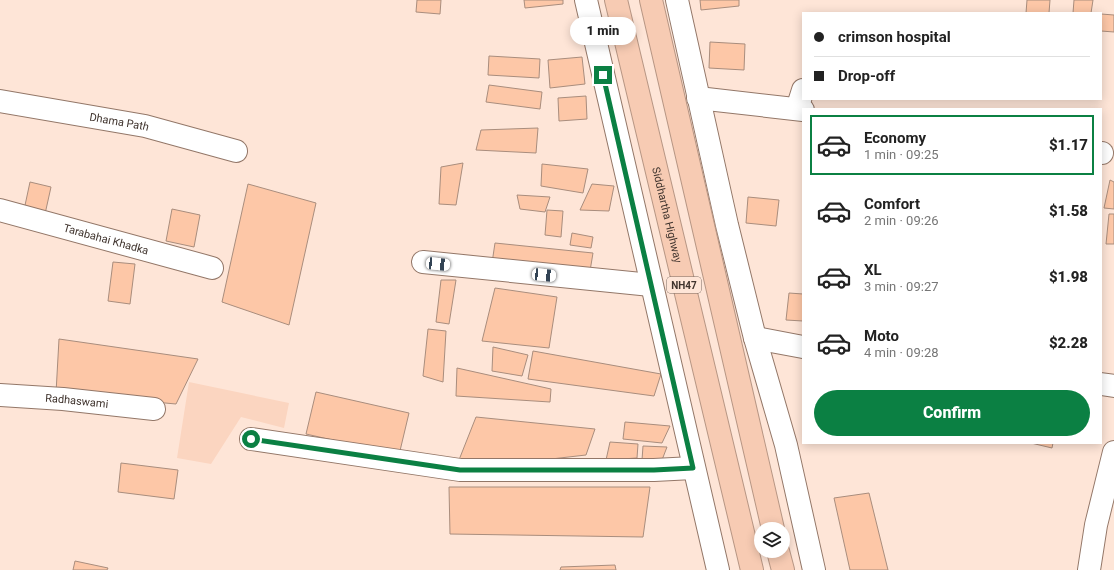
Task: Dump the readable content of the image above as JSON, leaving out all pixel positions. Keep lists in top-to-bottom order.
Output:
{
  "streets": {
    "highway": ["Siddhartha Highway", "NH47"],
    "street": ["Dhama Path", "Tarabahai Khadka", "Radhaswami"]
  },
  "page": {
    "banner": ["crimson hospital", "Drop-off"],
    "bubble": "1 min",
    "list": [
      {
        "name": "Economy",
        "note": "1 min · 09:25",
        "value": "$1.17"
      },
      {
        "name": "Comfort",
        "note": "2 min · 09:26",
        "value": "$1.58"
      },
      {
        "name": "XL",
        "note": "3 min · 09:27",
        "value": "$1.98"
      },
      {
        "name": "Moto",
        "note": "4 min · 09:28",
        "value": "$2.28"
      }
    ],
    "buttons": "Confirm"
  }
}
